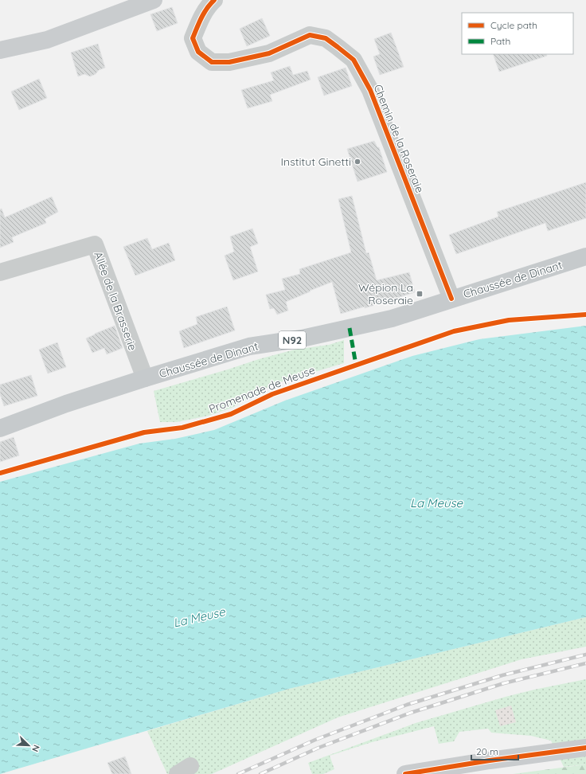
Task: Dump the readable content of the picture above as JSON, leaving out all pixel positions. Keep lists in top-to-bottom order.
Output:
{
  "streets": {
    "main road": ["Chaussée de Dinant", "N92"],
    "street": ["Chemin de la Roseraie", "Allée de la Brasserie"],
    "cycle path": ["Promenade de Meuse"]
  },
  "crossings": [
    ["Chemin de la Roseraie", "Chaussée de Dinant"],
    ["Chaussée de Dinant", "Allée de la Brasserie"]
  ],
  "water": ["La Meuse"],
  "places": {
    "other": ["Institut Ginetti"],
    "transit": ["Wépion La Roseraie"]
  },
  "legend": ["Cycle path", "Path"],
  "scale_bar": "20 m",
  "north": "bottom right"
}
